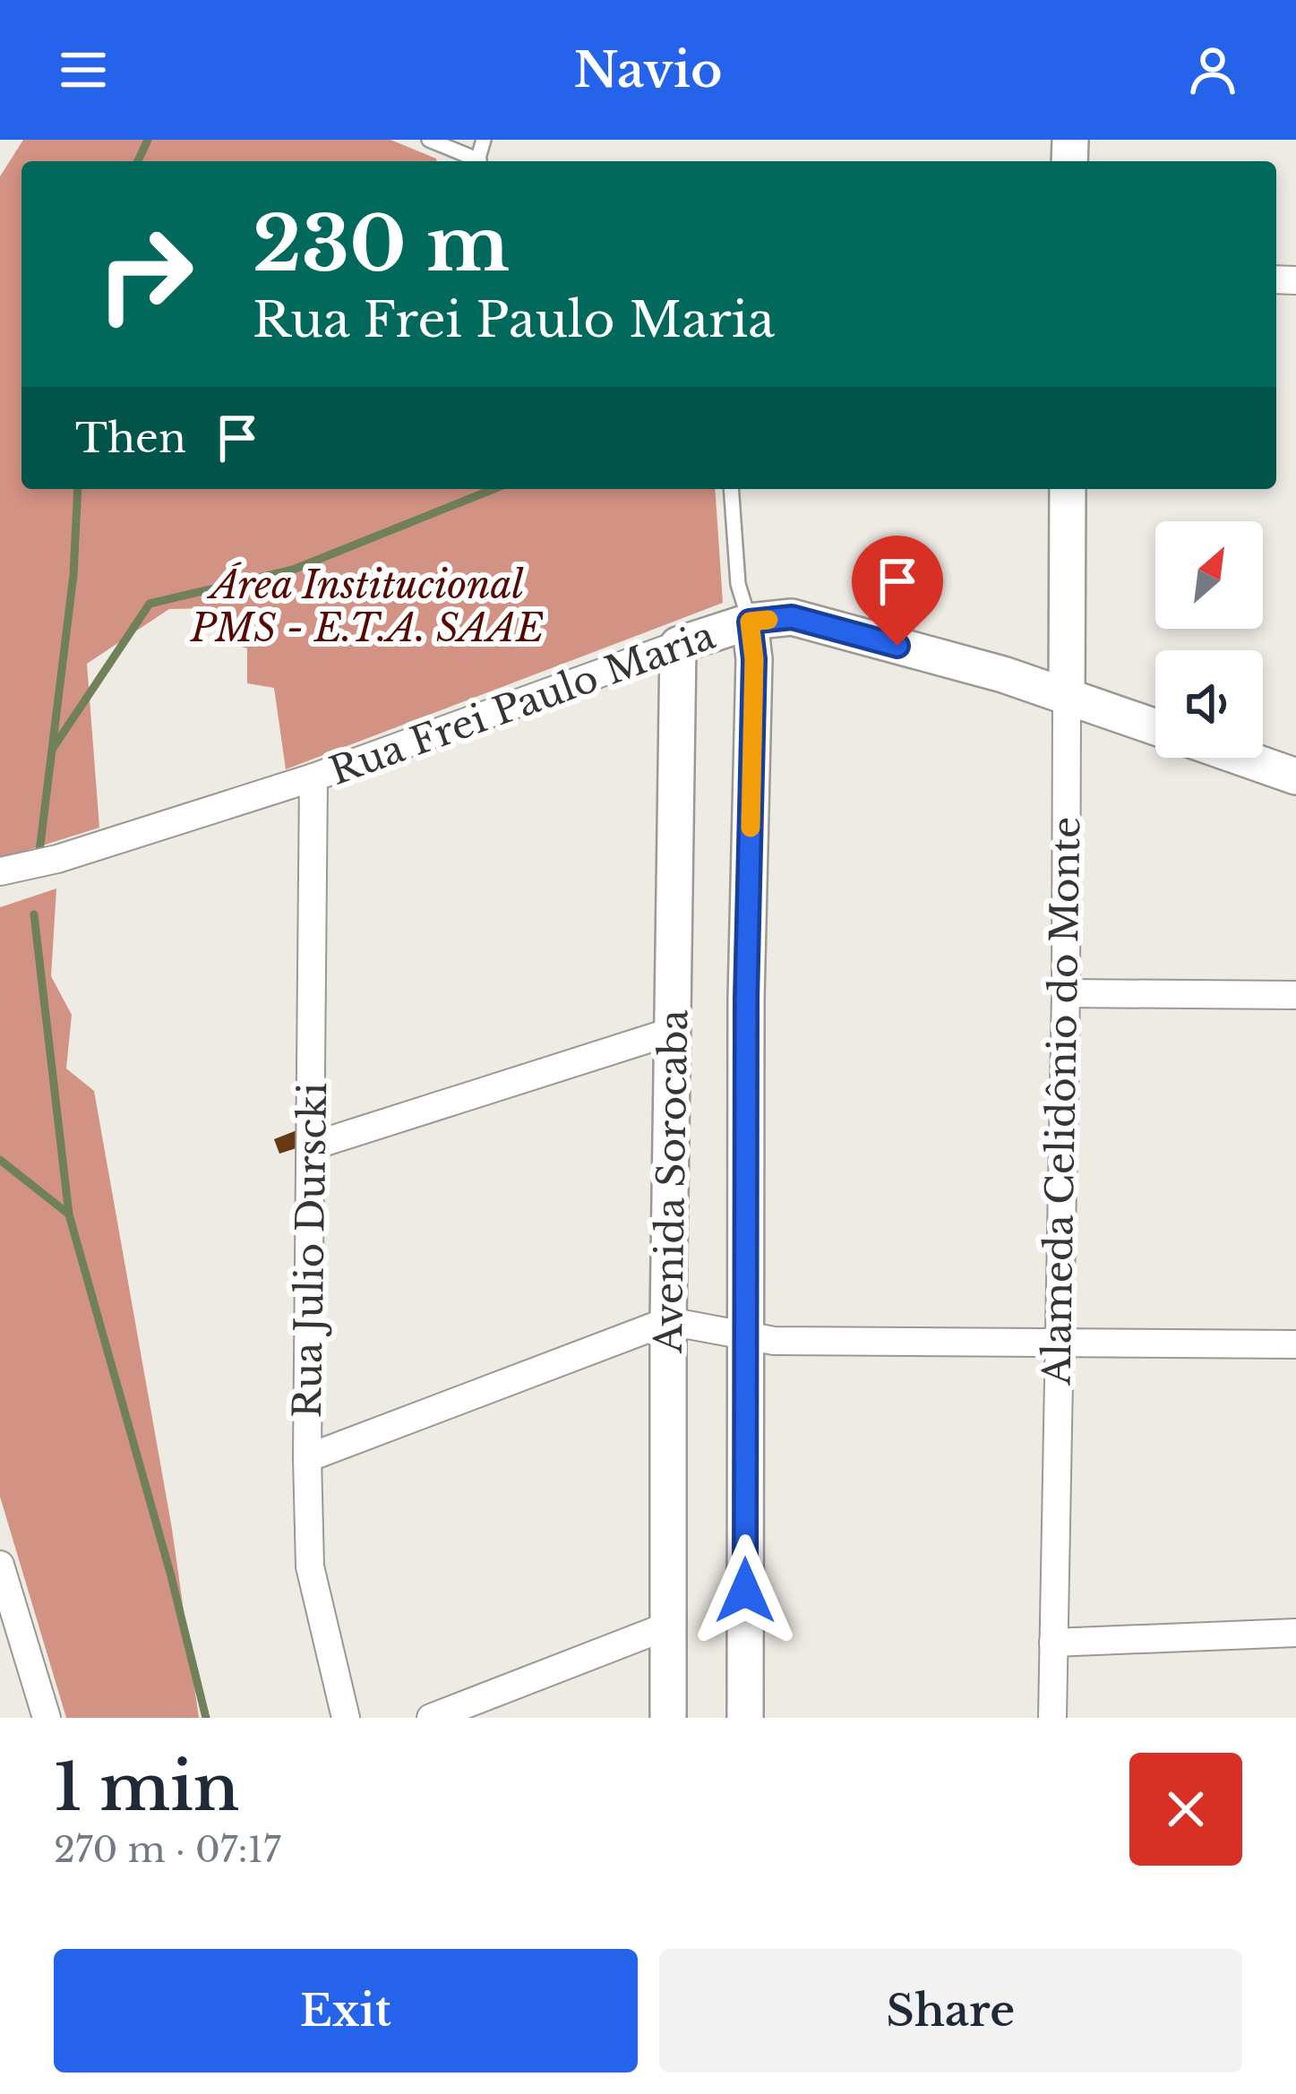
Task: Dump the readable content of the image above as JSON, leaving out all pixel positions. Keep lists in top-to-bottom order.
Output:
{
  "streets": {
    "street": [
      "Rua Frei Paulo Maria",
      "Alameda Celidônio do Monte",
      "Avenida Sorocaba",
      "Rua Julio Durscki"
    ]
  },
  "crossings": [
    ["Rua Frei Paulo Maria", "Alameda Celidônio do Monte"],
    ["Rua Frei Paulo Maria", "Avenida Sorocaba"],
    ["Rua Frei Paulo Maria", "Rua Julio Durscki"]
  ],
  "parks": ["Área Institucional PMS - E.T.A. SAAE"],
  "north": "top right",
  "page": {
    "header": "Navio",
    "turn": ["230 m", "Rua Frei Paulo Maria"],
    "then": "Then",
    "heading": ["1 min", "270 m · 07:17"],
    "buttons": ["Exit", "Share"]
  }
}
